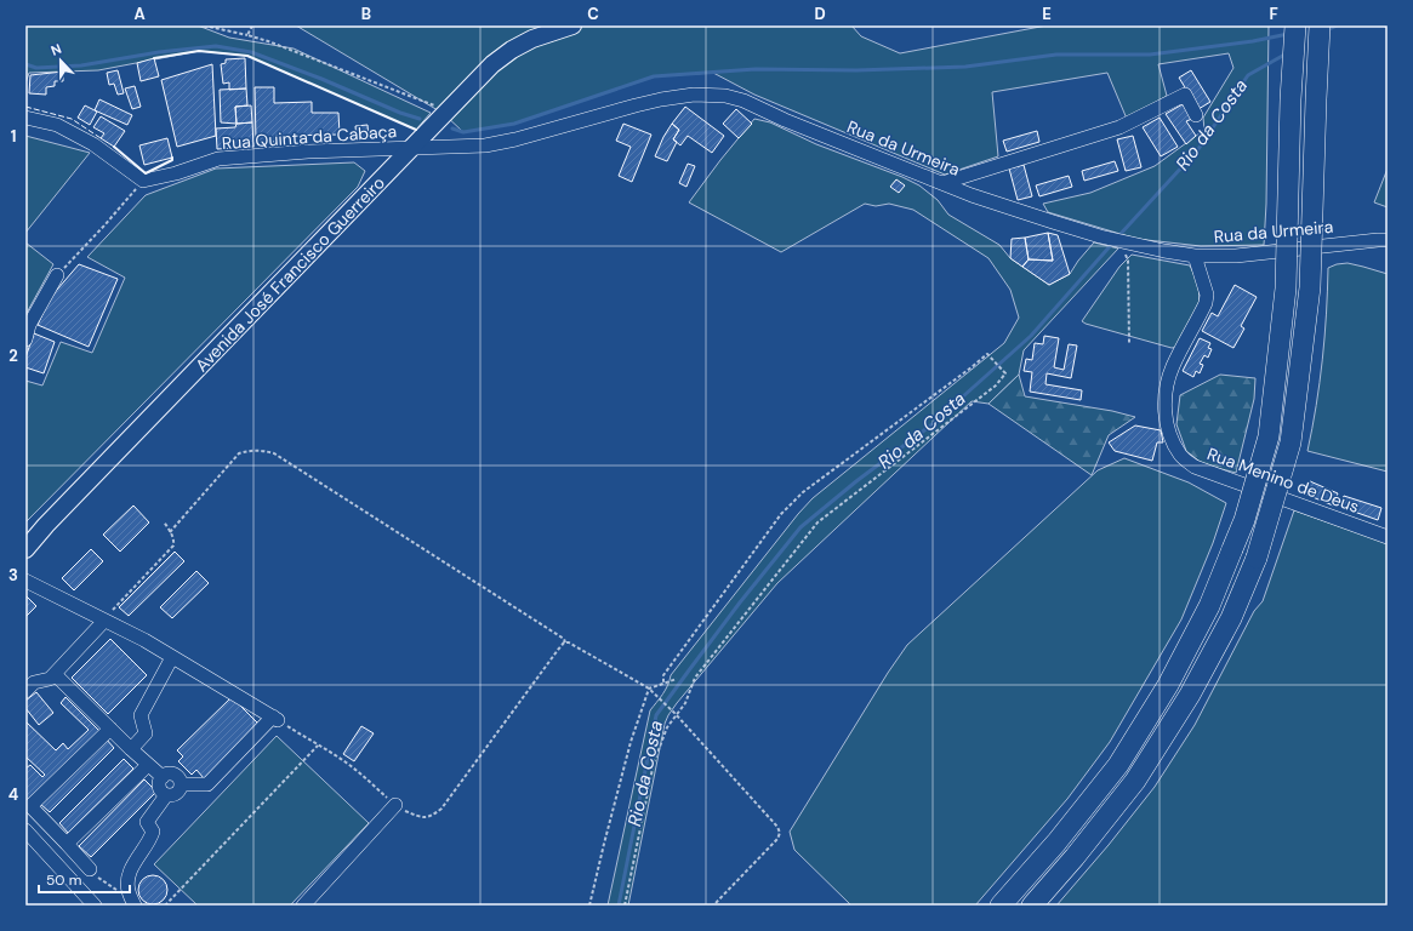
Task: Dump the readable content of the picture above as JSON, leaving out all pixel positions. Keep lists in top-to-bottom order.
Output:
{
  "streets": {
    "main road": ["Avenida José Francisco Guerreiro"],
    "street": ["Rua Quinta da Cabaça", "Rua da Urmeira", "Rua Menino de Deus"]
  },
  "crossings": [
    ["Rua Quinta da Cabaça", "Rua da Urmeira"],
    ["Rua Quinta da Cabaça", "Avenida José Francisco Guerreiro"],
    ["Rua da Urmeira", "Avenida José Francisco Guerreiro"],
    ["Rua da Urmeira", "Rua Menino de Deus"]
  ],
  "water": ["Rio da Costa"],
  "scale_bar": "50 m",
  "north": "top",
  "grid": {
    "columns": [
      "A",
      "B",
      "C",
      "D",
      "E",
      "F"
    ],
    "rows": [
      "1",
      "2",
      "3",
      "4"
    ]
  }
}
